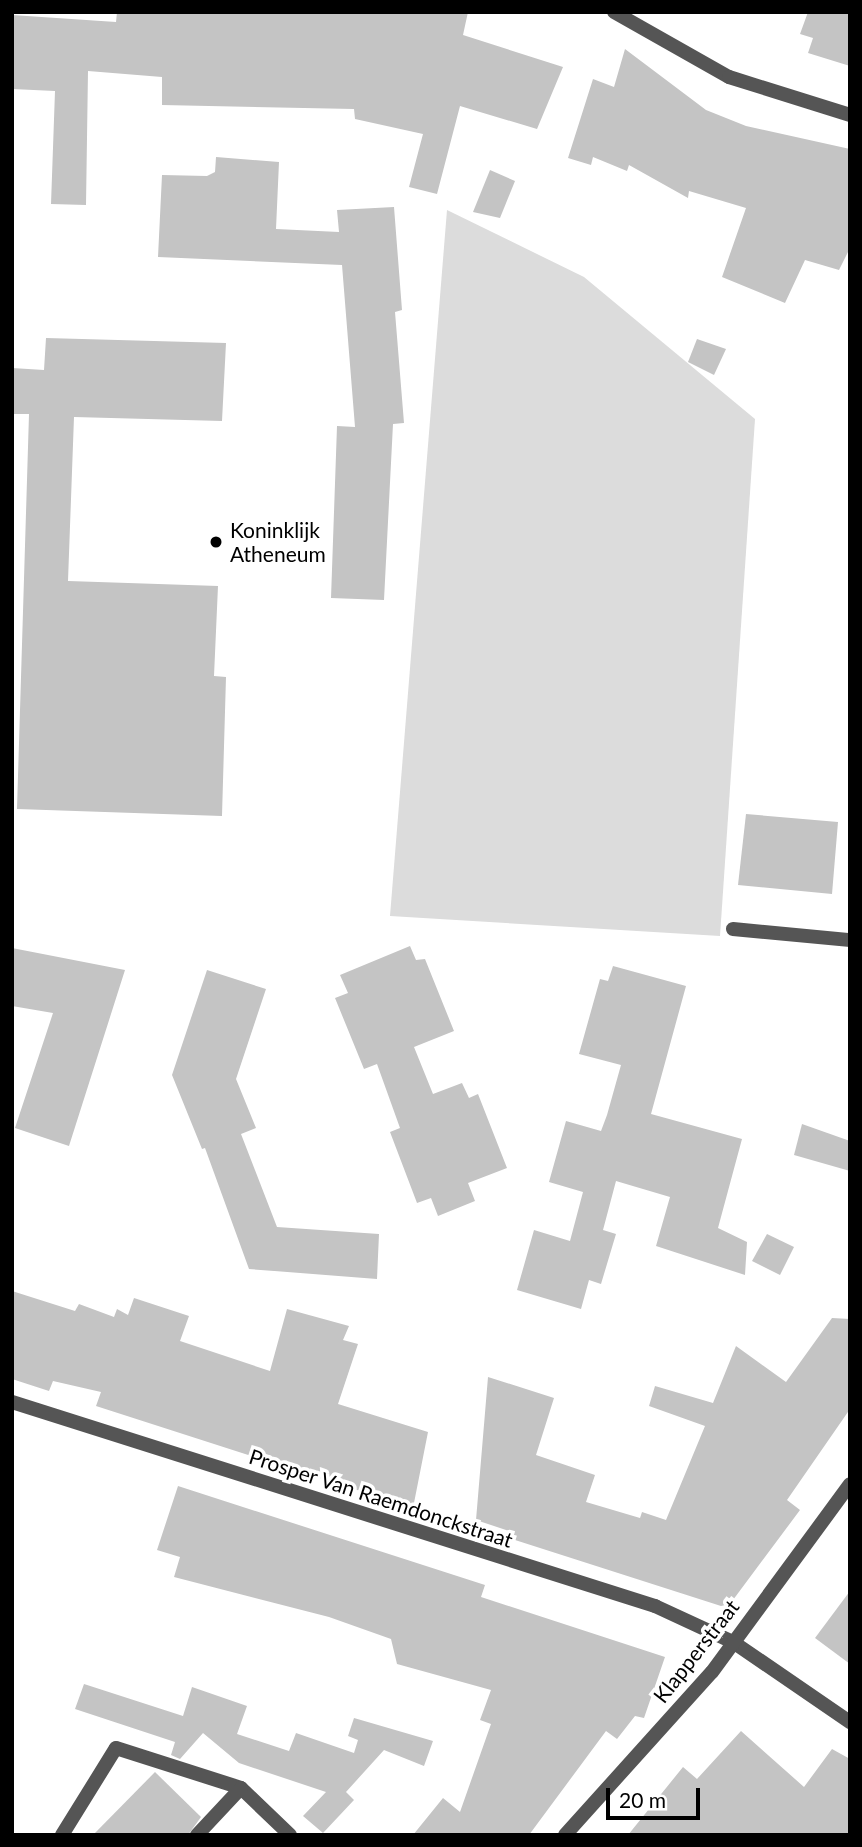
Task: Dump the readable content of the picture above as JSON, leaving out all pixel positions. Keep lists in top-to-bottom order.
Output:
{
  "streets": {
    "street": ["Prosper Van Raemdonckstraat", "Klapperstraat"]
  },
  "crossings": [
    ["Prosper Van Raemdonckstraat", "Klapperstraat"]
  ],
  "places": ["Koninklijk Atheneum"],
  "scale_bar": "20 m"
}
